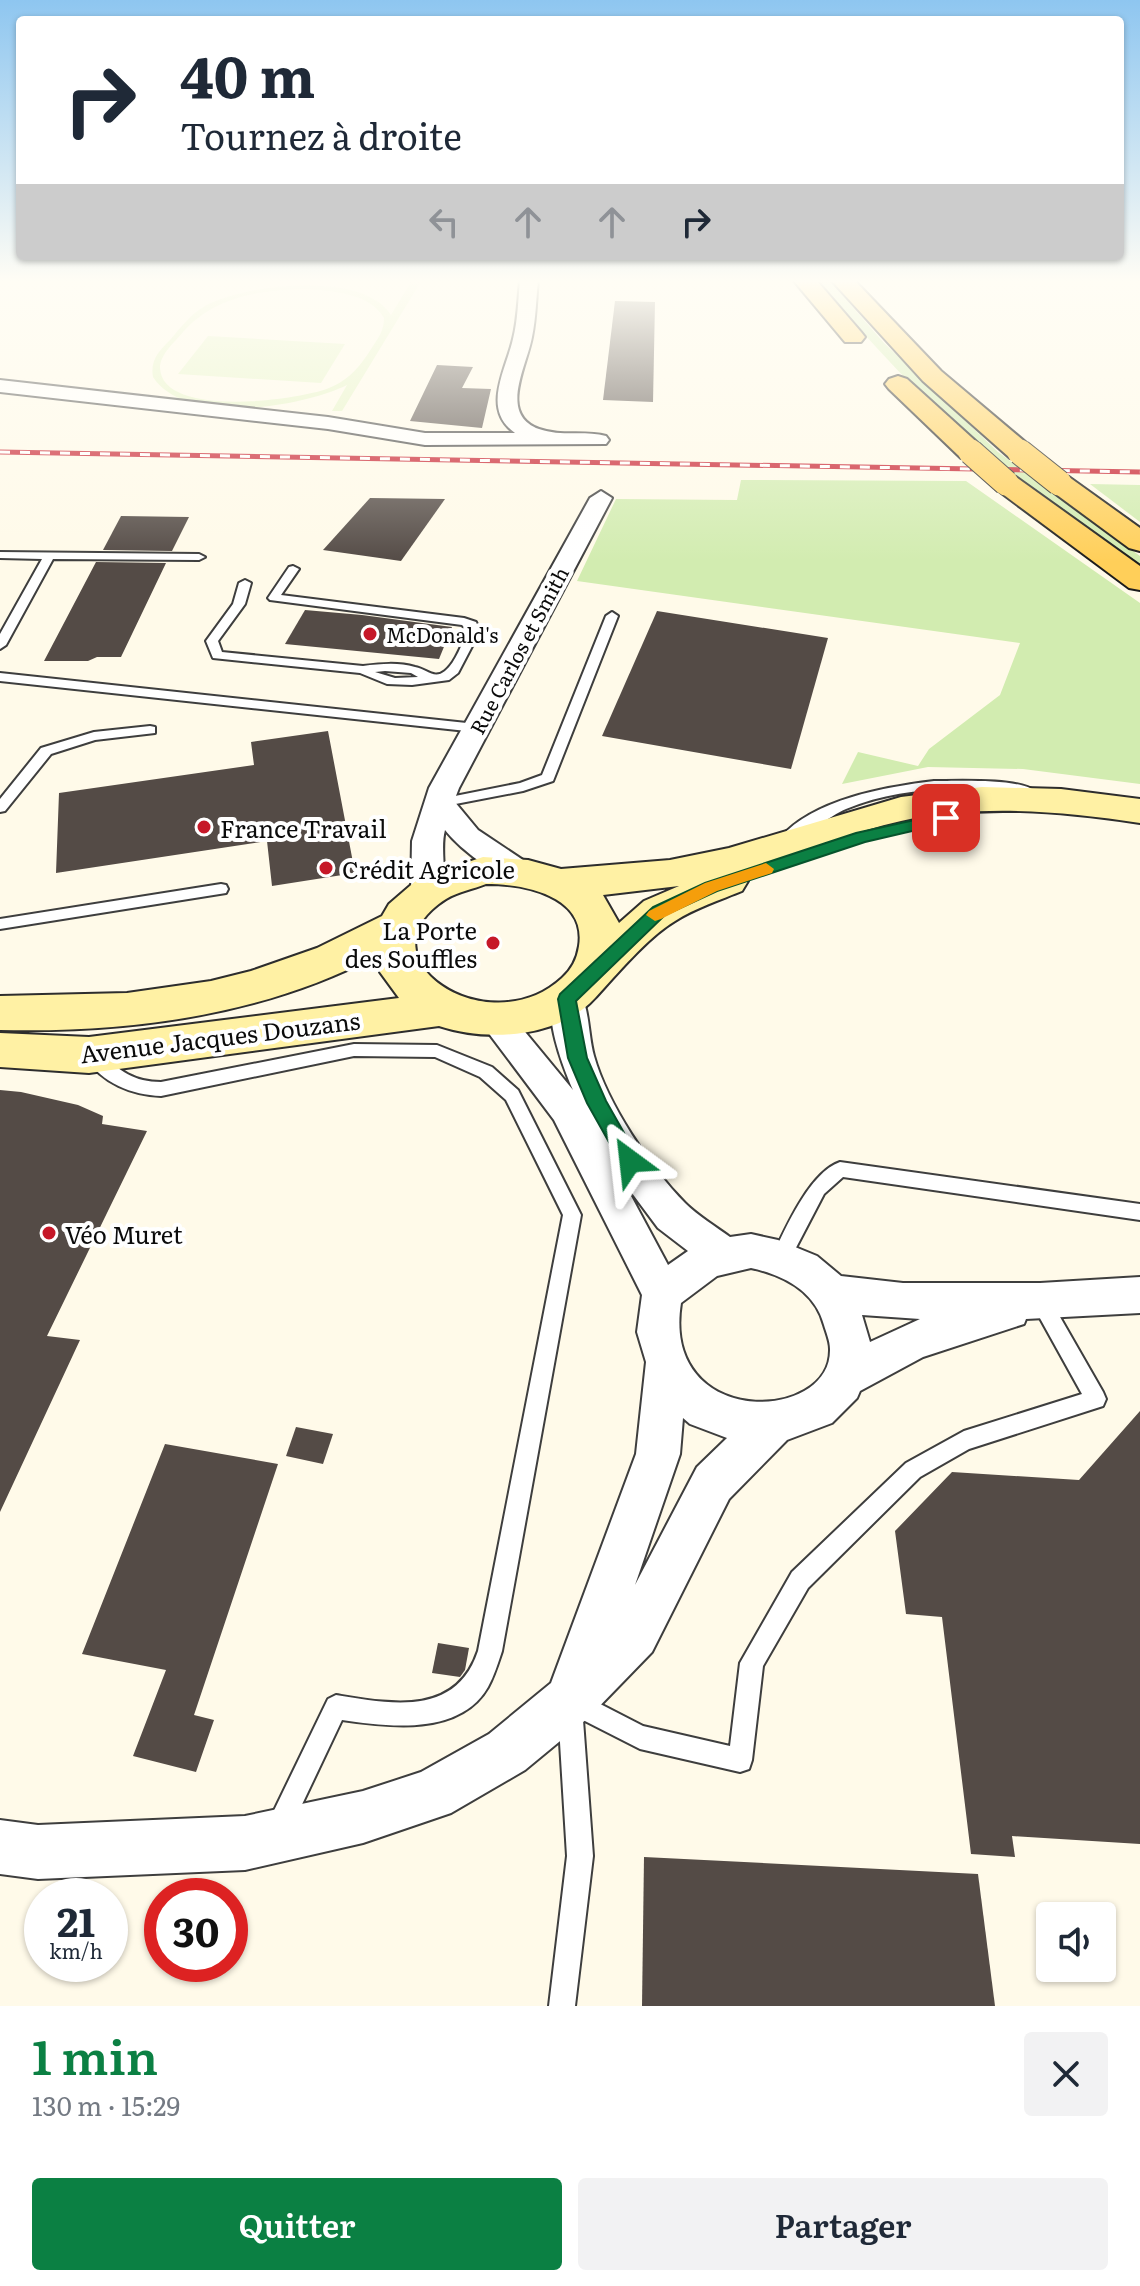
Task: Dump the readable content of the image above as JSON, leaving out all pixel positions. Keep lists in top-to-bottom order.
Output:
{
  "streets": {
    "main road": ["Avenue Jacques Douzans"],
    "street": ["Rue Carlos et Smith"]
  },
  "crossings": [
    ["Rue Carlos et Smith", "Avenue Jacques Douzans"]
  ],
  "places": [
    "McDonald's",
    "France Travail",
    "Crédit Agricole",
    "La Porte des Souffles",
    "Véo Muret"
  ],
  "page": {
    "turn": ["40 m", "Tournez à droite"],
    "speed": "21 km/h",
    "limit": "30",
    "heading": ["1 min", "130 m · 15:29"],
    "buttons": ["Quitter", "Partager"]
  }
}
